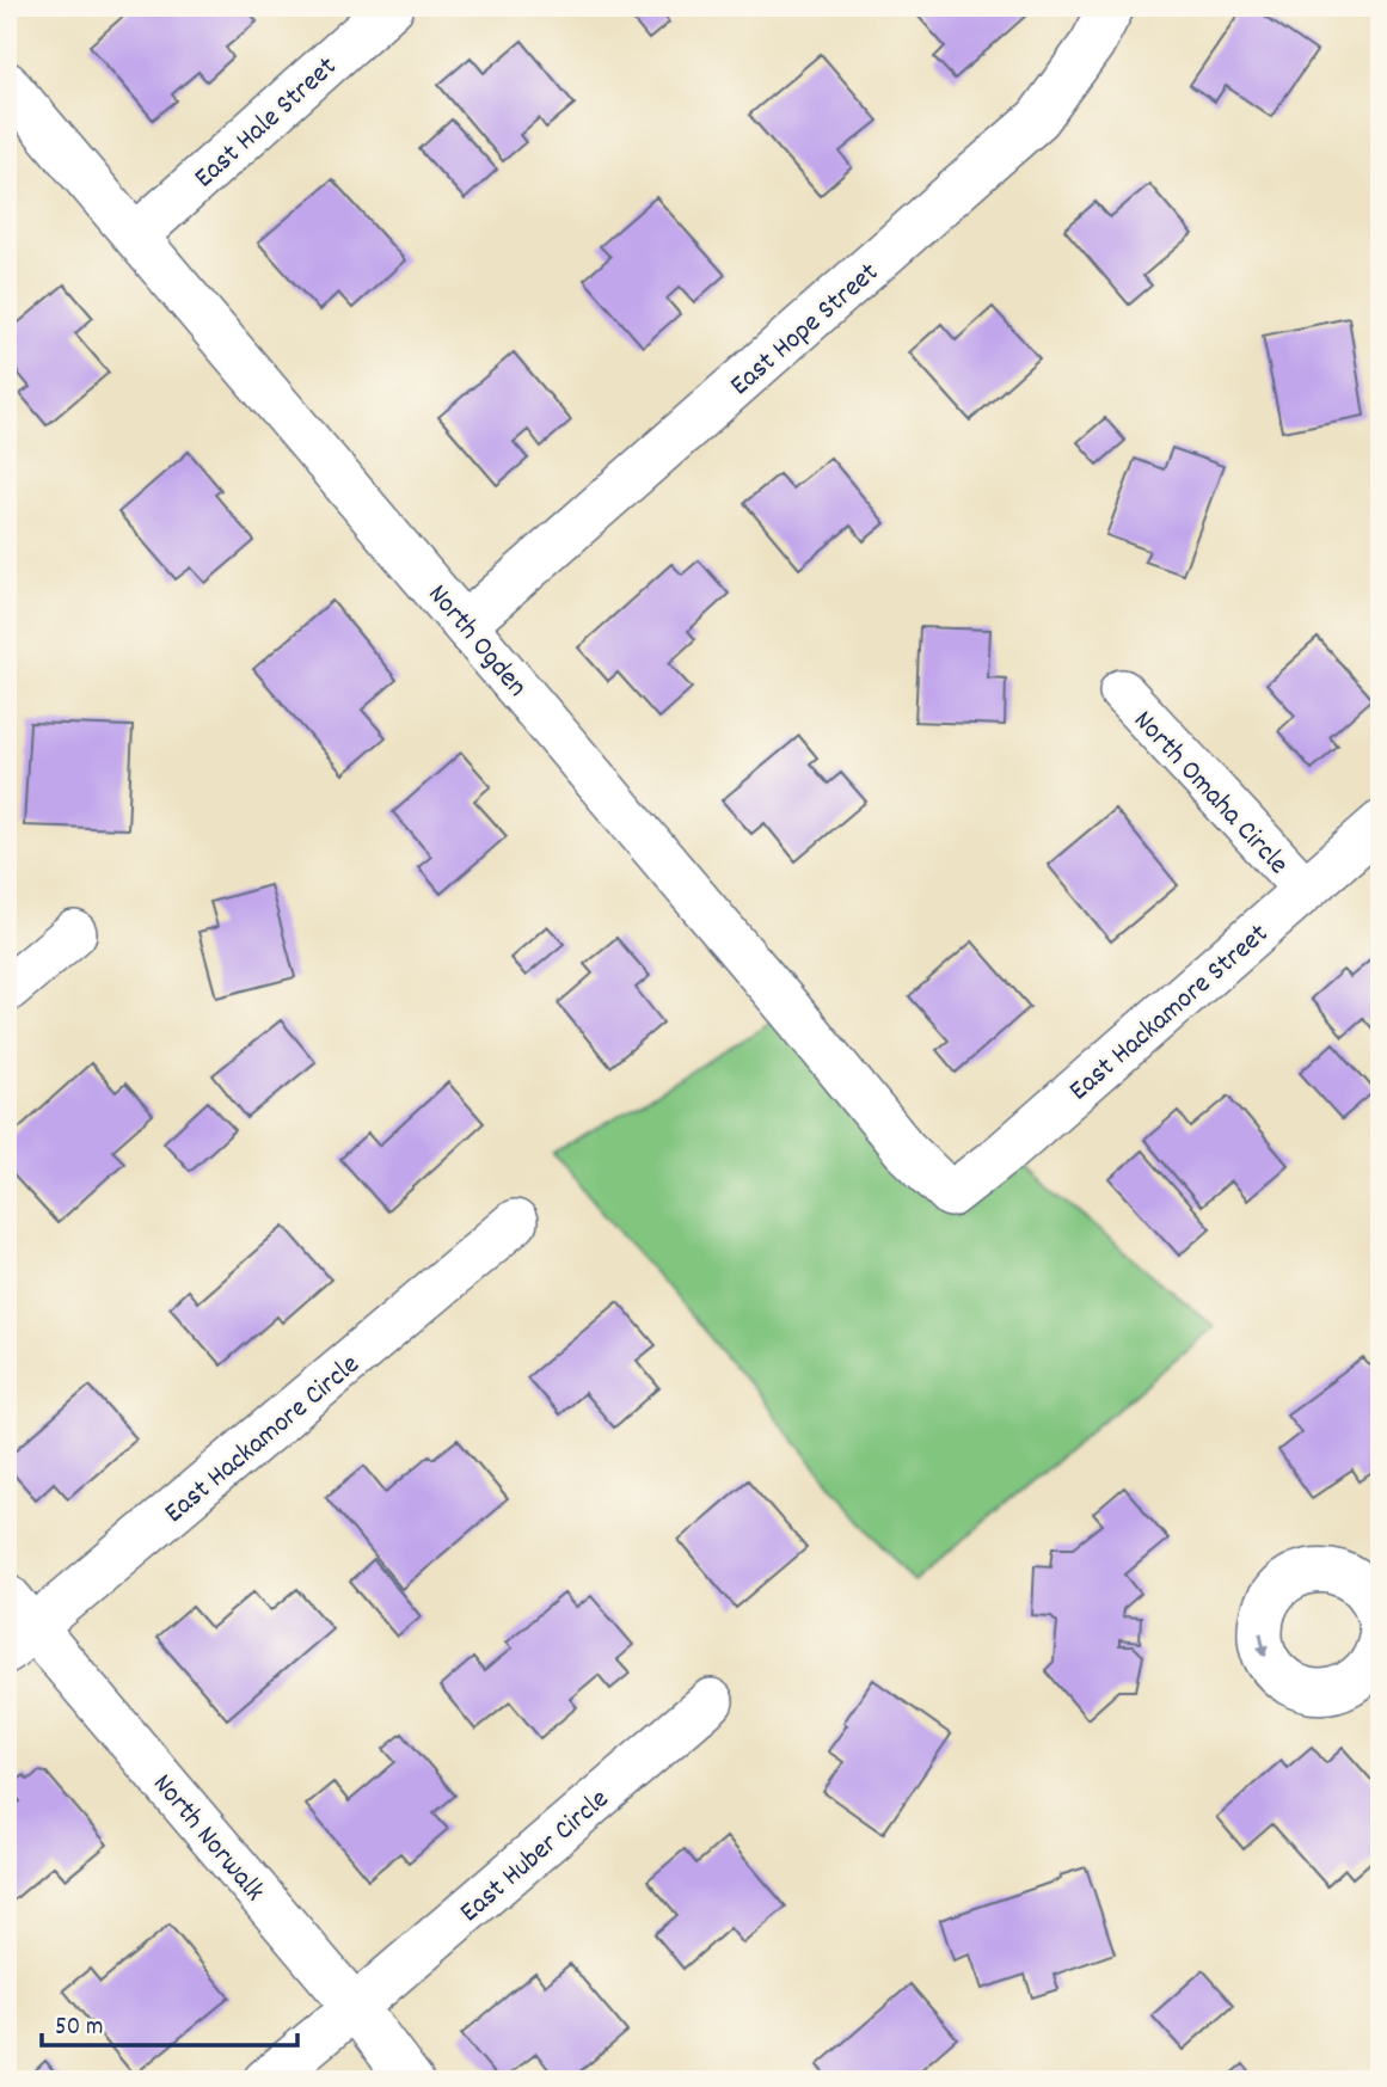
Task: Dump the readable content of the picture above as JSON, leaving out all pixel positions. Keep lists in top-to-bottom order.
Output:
{
  "streets": {
    "street": [
      "East Hale Street",
      "East Hope Street",
      "North Ogden",
      "North Omaha Circle",
      "East Hackamore Street",
      "East Hackamore Circle",
      "North Norwalk",
      "East Huber Circle"
    ]
  },
  "crossings": [
    ["East Hale Street", "North Ogden"],
    ["East Hope Street", "North Ogden"],
    ["North Ogden", "East Hackamore Street"],
    ["North Omaha Circle", "East Hackamore Street"],
    ["East Hackamore Circle", "North Norwalk"],
    ["North Norwalk", "East Huber Circle"]
  ],
  "scale_bar": "50 m"
}
